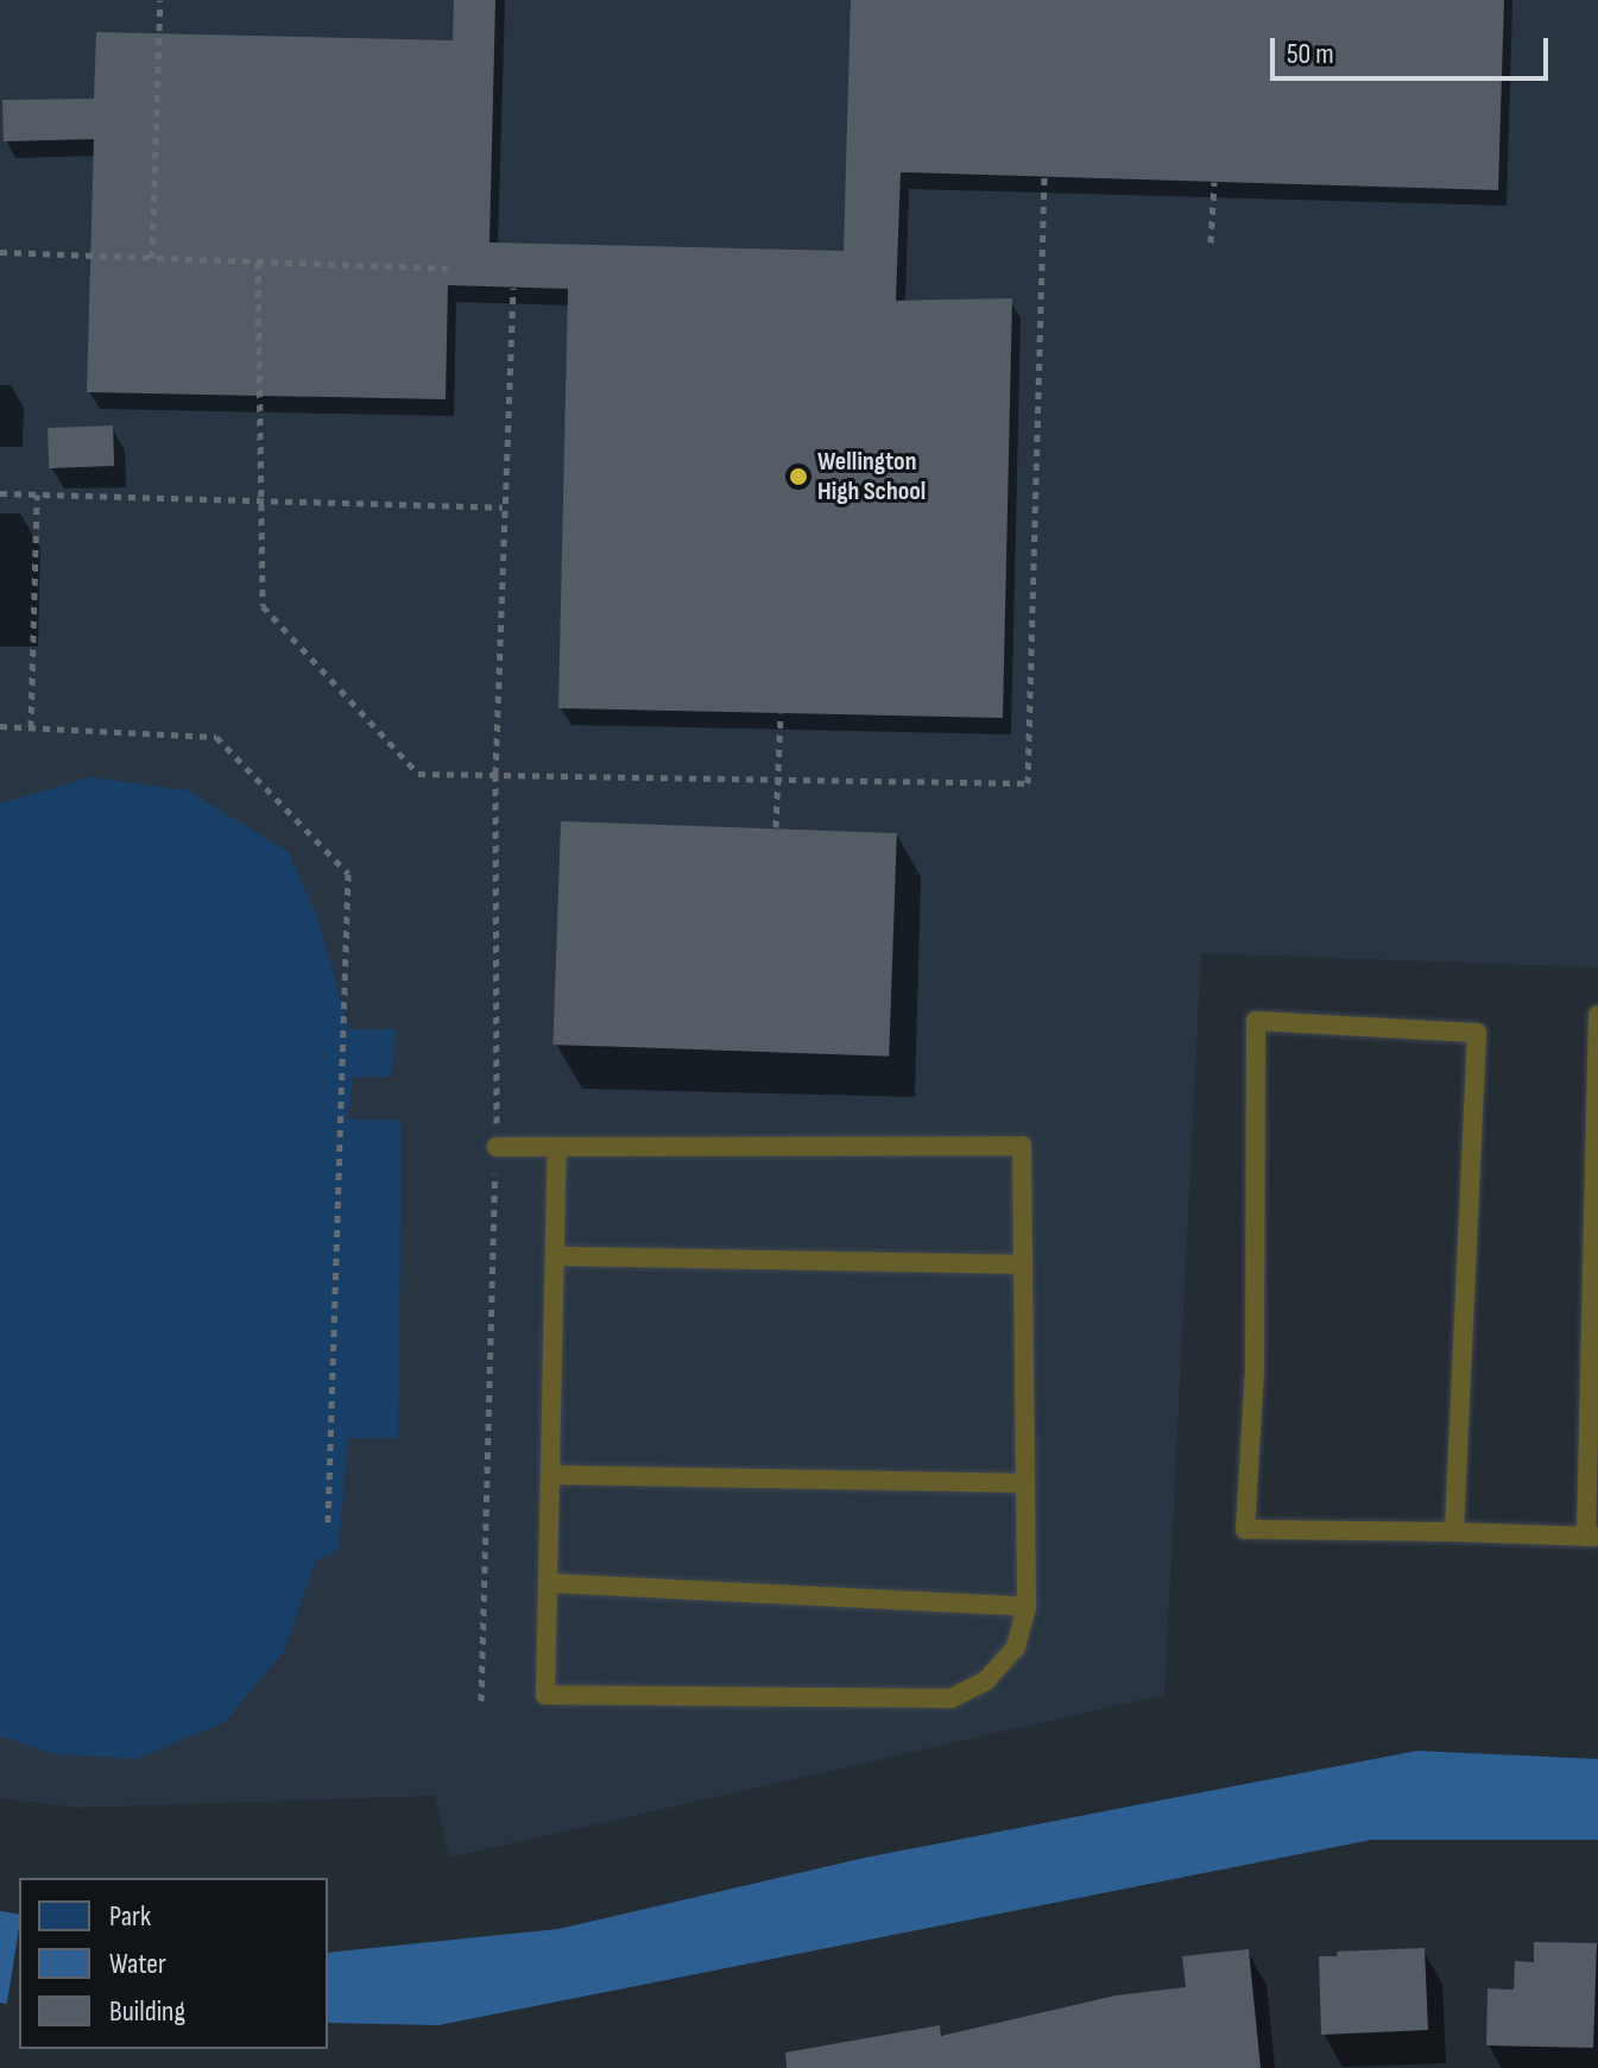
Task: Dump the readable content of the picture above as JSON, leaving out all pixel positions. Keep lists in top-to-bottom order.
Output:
{
  "places": ["Wellington High School"],
  "legend": ["Park", "Water", "Building"],
  "scale_bar": "50 m"
}
